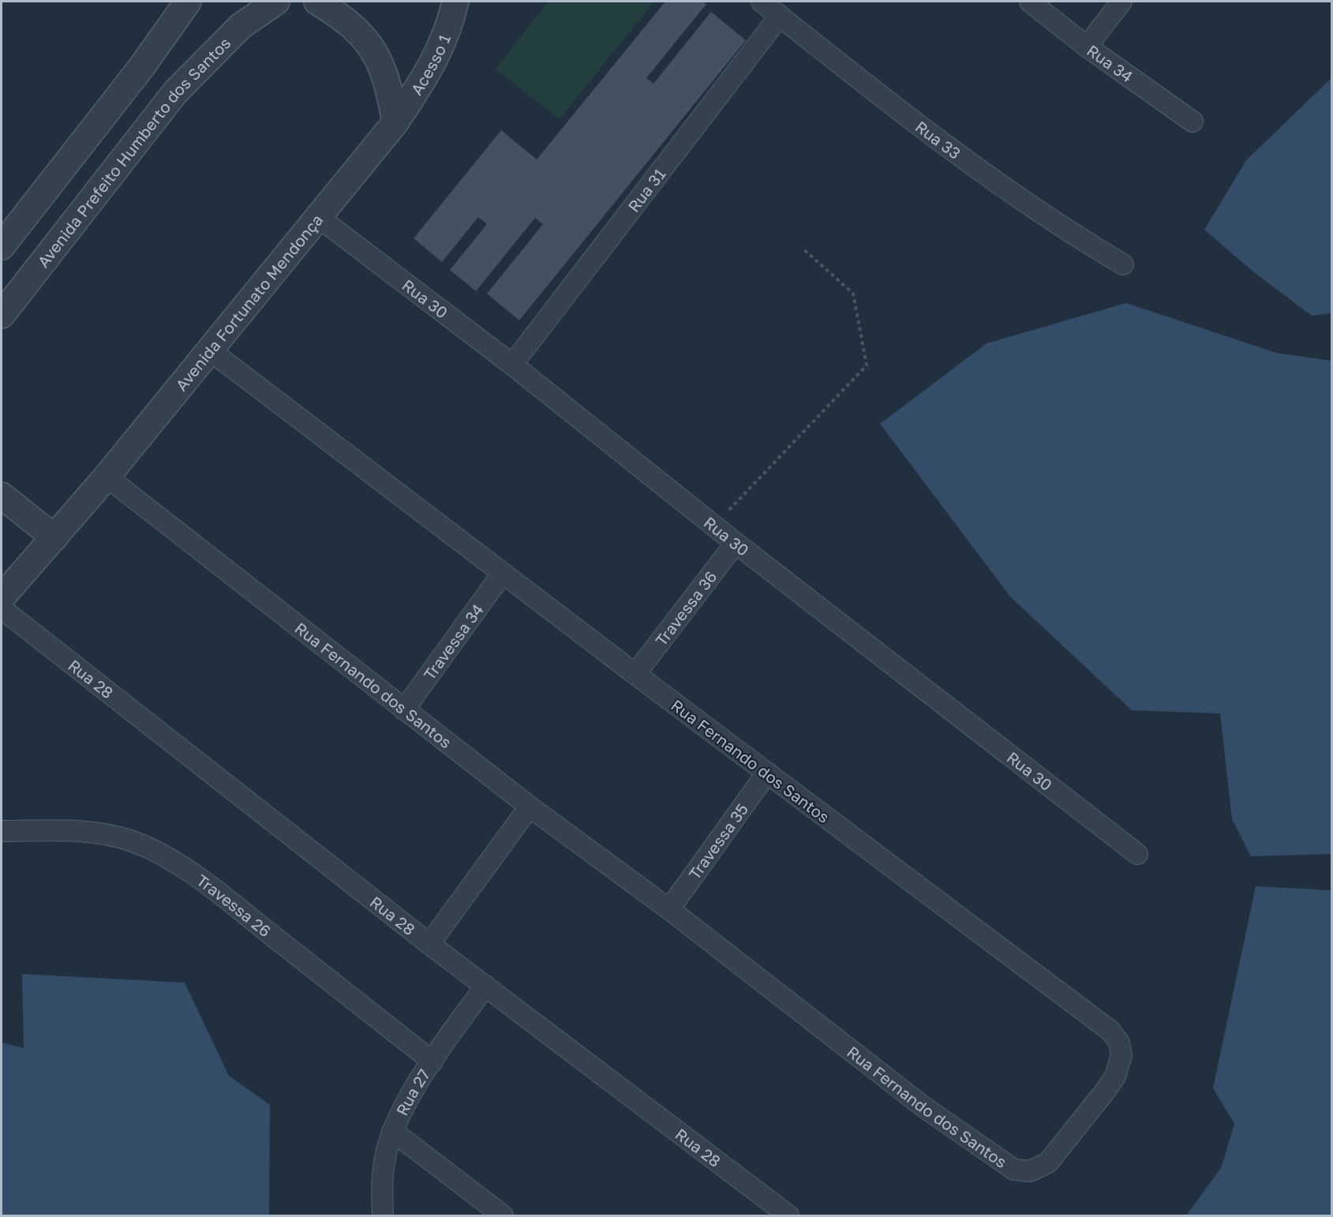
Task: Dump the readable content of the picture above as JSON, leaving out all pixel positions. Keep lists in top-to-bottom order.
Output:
{
  "streets": {
    "street": [
      "Rua 34",
      "Acesso 1",
      "Rua 33",
      "Avenida Prefeito Humberto dos Santos",
      "Rua 31",
      "Rua 30",
      "Avenida Fortunato Mendonça",
      "Travessa 36",
      "Travessa 34",
      "Rua 28",
      "Rua Fernando dos Santos",
      "Travessa 35",
      "Travessa 26",
      "Rua 27"
    ]
  },
  "crossings": [
    ["Acesso 1", "Avenida Fortunato Mendonça"],
    ["Rua 33", "Rua 31"],
    ["Rua 31", "Rua 30"],
    ["Rua 30", "Avenida Fortunato Mendonça"],
    ["Rua 30", "Travessa 36"],
    ["Avenida Fortunato Mendonça", "Rua Fernando dos Santos"],
    ["Travessa 36", "Rua Fernando dos Santos"],
    ["Travessa 34", "Rua Fernando dos Santos"],
    ["Rua 28", "Rua 27"],
    ["Rua Fernando dos Santos", "Travessa 35"],
    ["Travessa 26", "Rua 27"]
  ]
}
